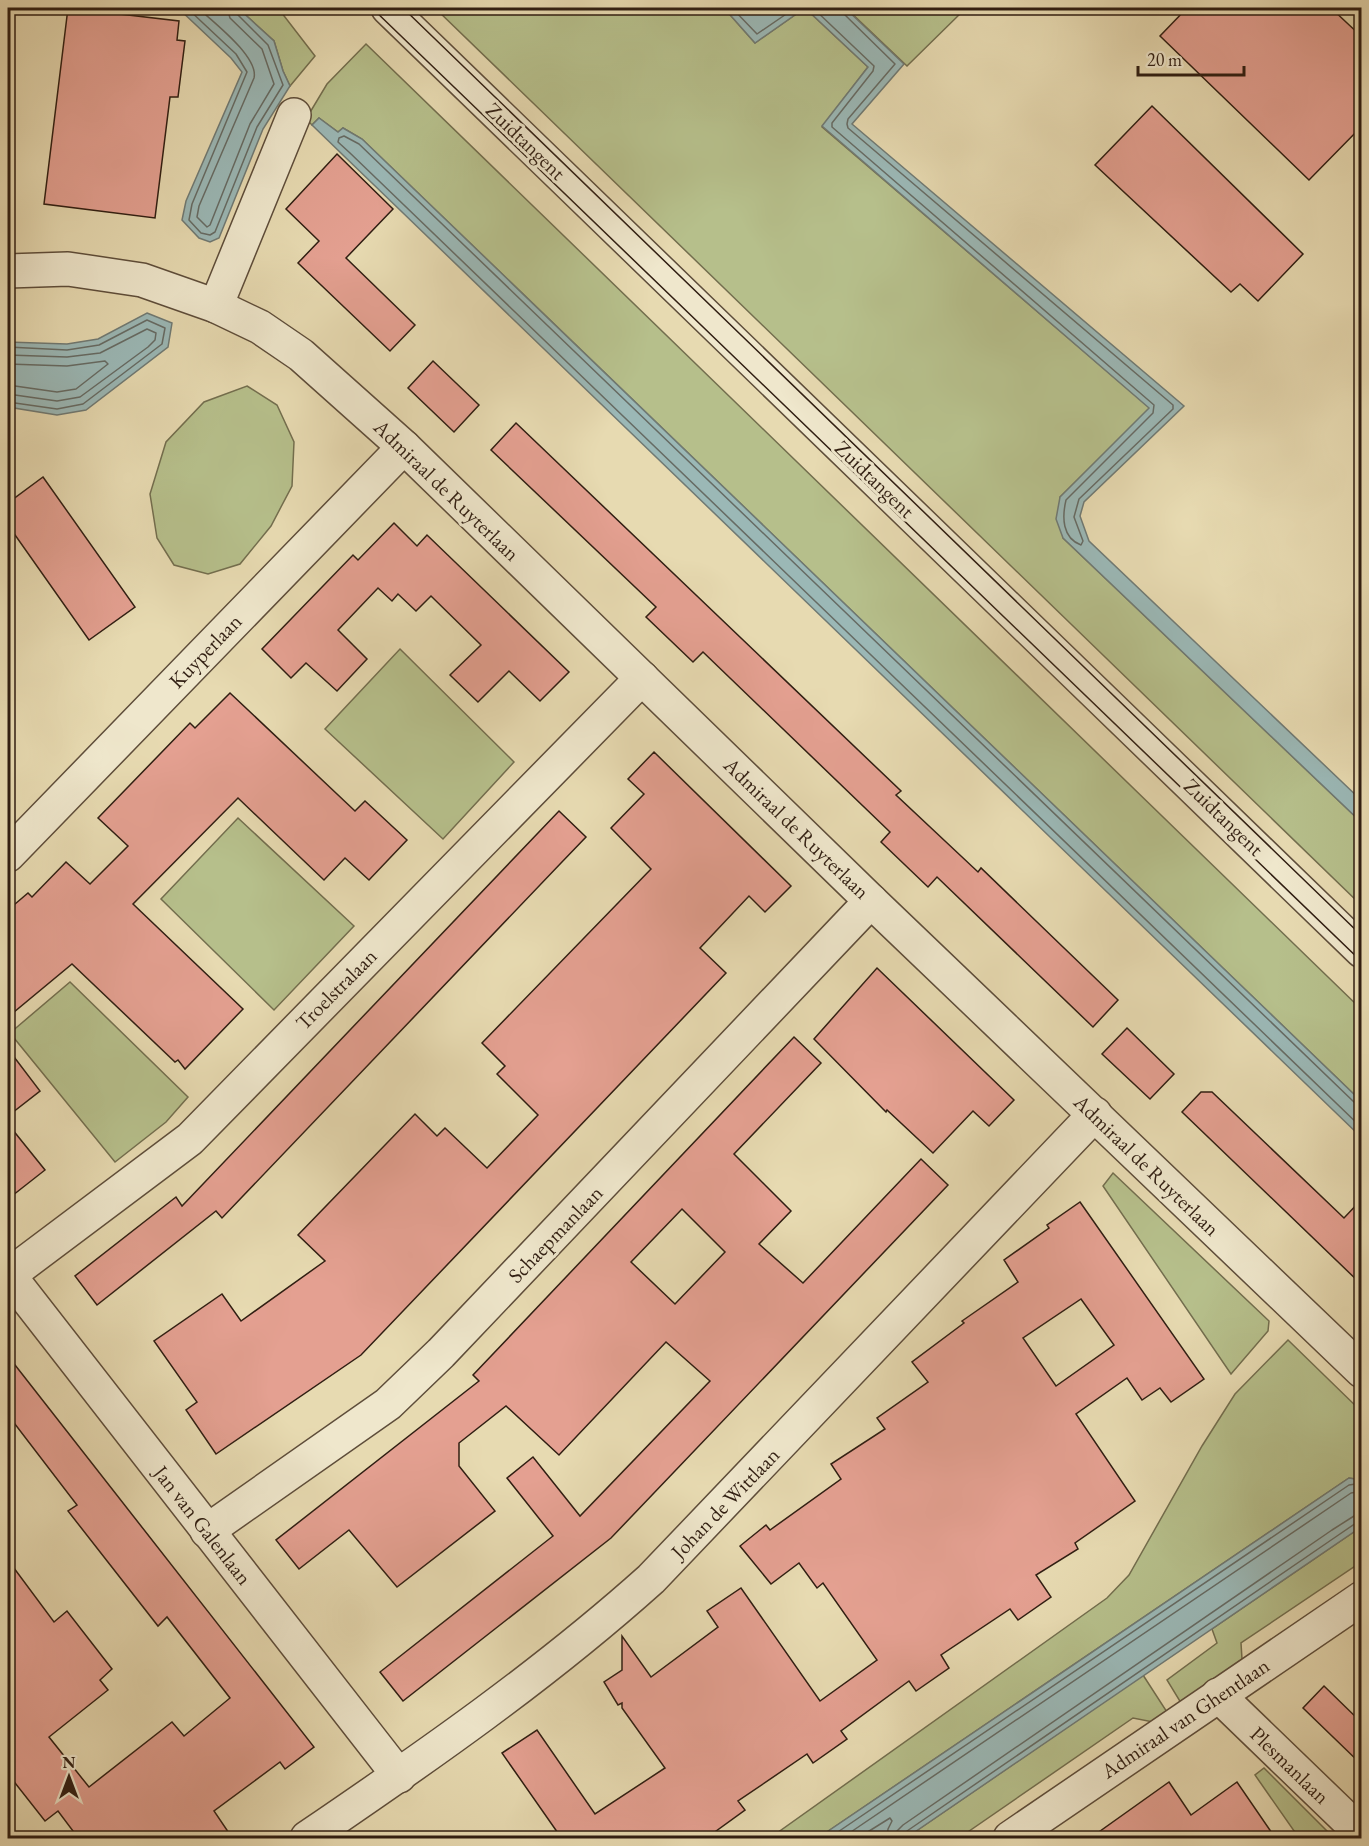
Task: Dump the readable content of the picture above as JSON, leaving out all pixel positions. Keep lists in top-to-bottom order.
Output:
{
  "streets": {
    "street": [
      "Zuidtangent",
      "Admiraal de Ruyterlaan",
      "Kuyperlaan",
      "Troelstralaan",
      "Schaepmanlaan",
      "Johan de Wittlaan",
      "Jan van Galenlaan",
      "Admiraal van Ghentlaan",
      "Plesmanlaan"
    ]
  },
  "crossings": [
    ["Admiraal de Ruyterlaan", "Kuyperlaan"],
    ["Admiraal de Ruyterlaan", "Troelstralaan"],
    ["Admiraal de Ruyterlaan", "Schaepmanlaan"],
    ["Admiraal de Ruyterlaan", "Johan de Wittlaan"],
    ["Troelstralaan", "Jan van Galenlaan"],
    ["Schaepmanlaan", "Jan van Galenlaan"],
    ["Johan de Wittlaan", "Jan van Galenlaan"],
    ["Admiraal van Ghentlaan", "Plesmanlaan"]
  ],
  "scale_bar": "20 m",
  "north": "top"
}
